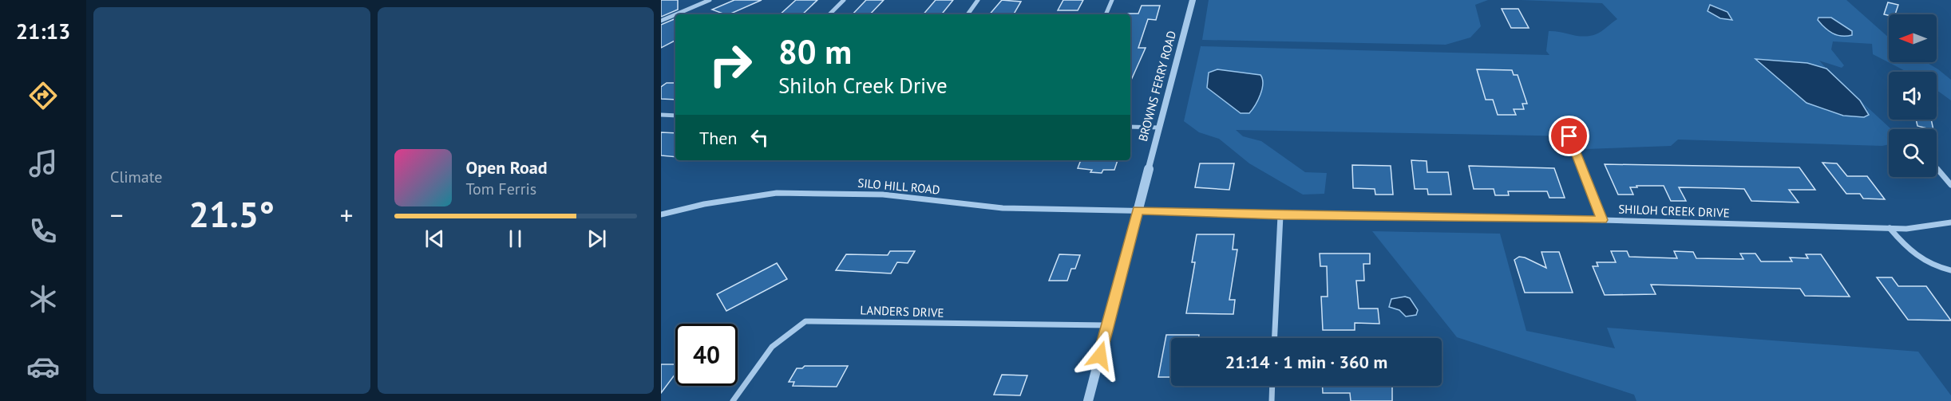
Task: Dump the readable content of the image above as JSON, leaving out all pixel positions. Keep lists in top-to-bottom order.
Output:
{
  "streets": {
    "street": [
      "BROWNS FERRY ROAD",
      "SILO HILL ROAD",
      "SHILOH CREEK DRIVE",
      "LANDERS DRIVE"
    ]
  },
  "crossings": [
    ["BROWNS FERRY ROAD", "SILO HILL ROAD"],
    ["BROWNS FERRY ROAD", "SHILOH CREEK DRIVE"],
    ["BROWNS FERRY ROAD", "LANDERS DRIVE"],
    ["SILO HILL ROAD", "SHILOH CREEK DRIVE"]
  ],
  "north": "left",
  "page": {
    "tabs": "21:13",
    "tile": "Climate",
    "turn": ["80 m", "Shiloh Creek Drive"],
    "then": "Then",
    "song": ["Open Road", "Tom Ferris"],
    "heat": ["−", "21.5°", "+"],
    "limit": "40",
    "trip": "21:14 · 1 min · 360 m"
  }
}
